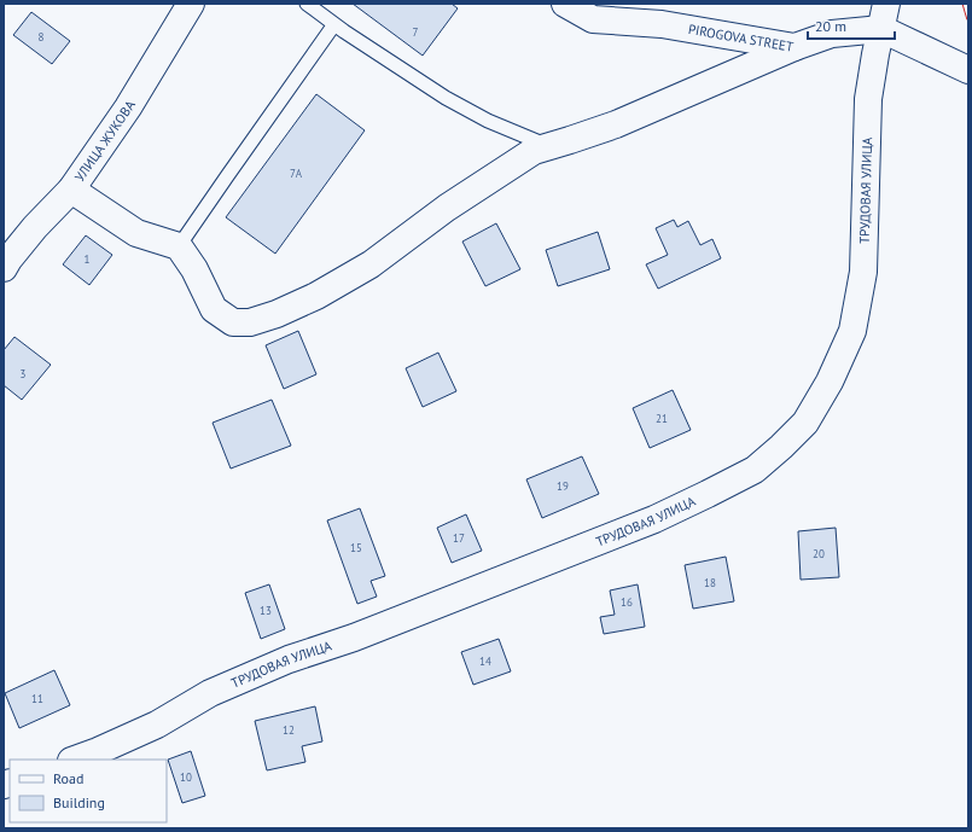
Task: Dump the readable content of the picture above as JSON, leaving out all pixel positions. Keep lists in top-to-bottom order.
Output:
{
  "streets": {
    "street": ["PIROGOVA STREET", "УЛИЦА ЖУКОВА", "ТРУДОВАЯ УЛИЦА"]
  },
  "crossings": [
    ["PIROGOVA STREET", "ТРУДОВАЯ УЛИЦА"]
  ],
  "house_numbers": [
    "7",
    "8",
    "7А",
    "1",
    "3",
    "21",
    "19",
    "17",
    "15",
    "20",
    "18",
    "16",
    "13",
    "14",
    "11",
    "12",
    "10"
  ],
  "legend": ["Road", "Building"],
  "scale_bar": "20 m"
}
